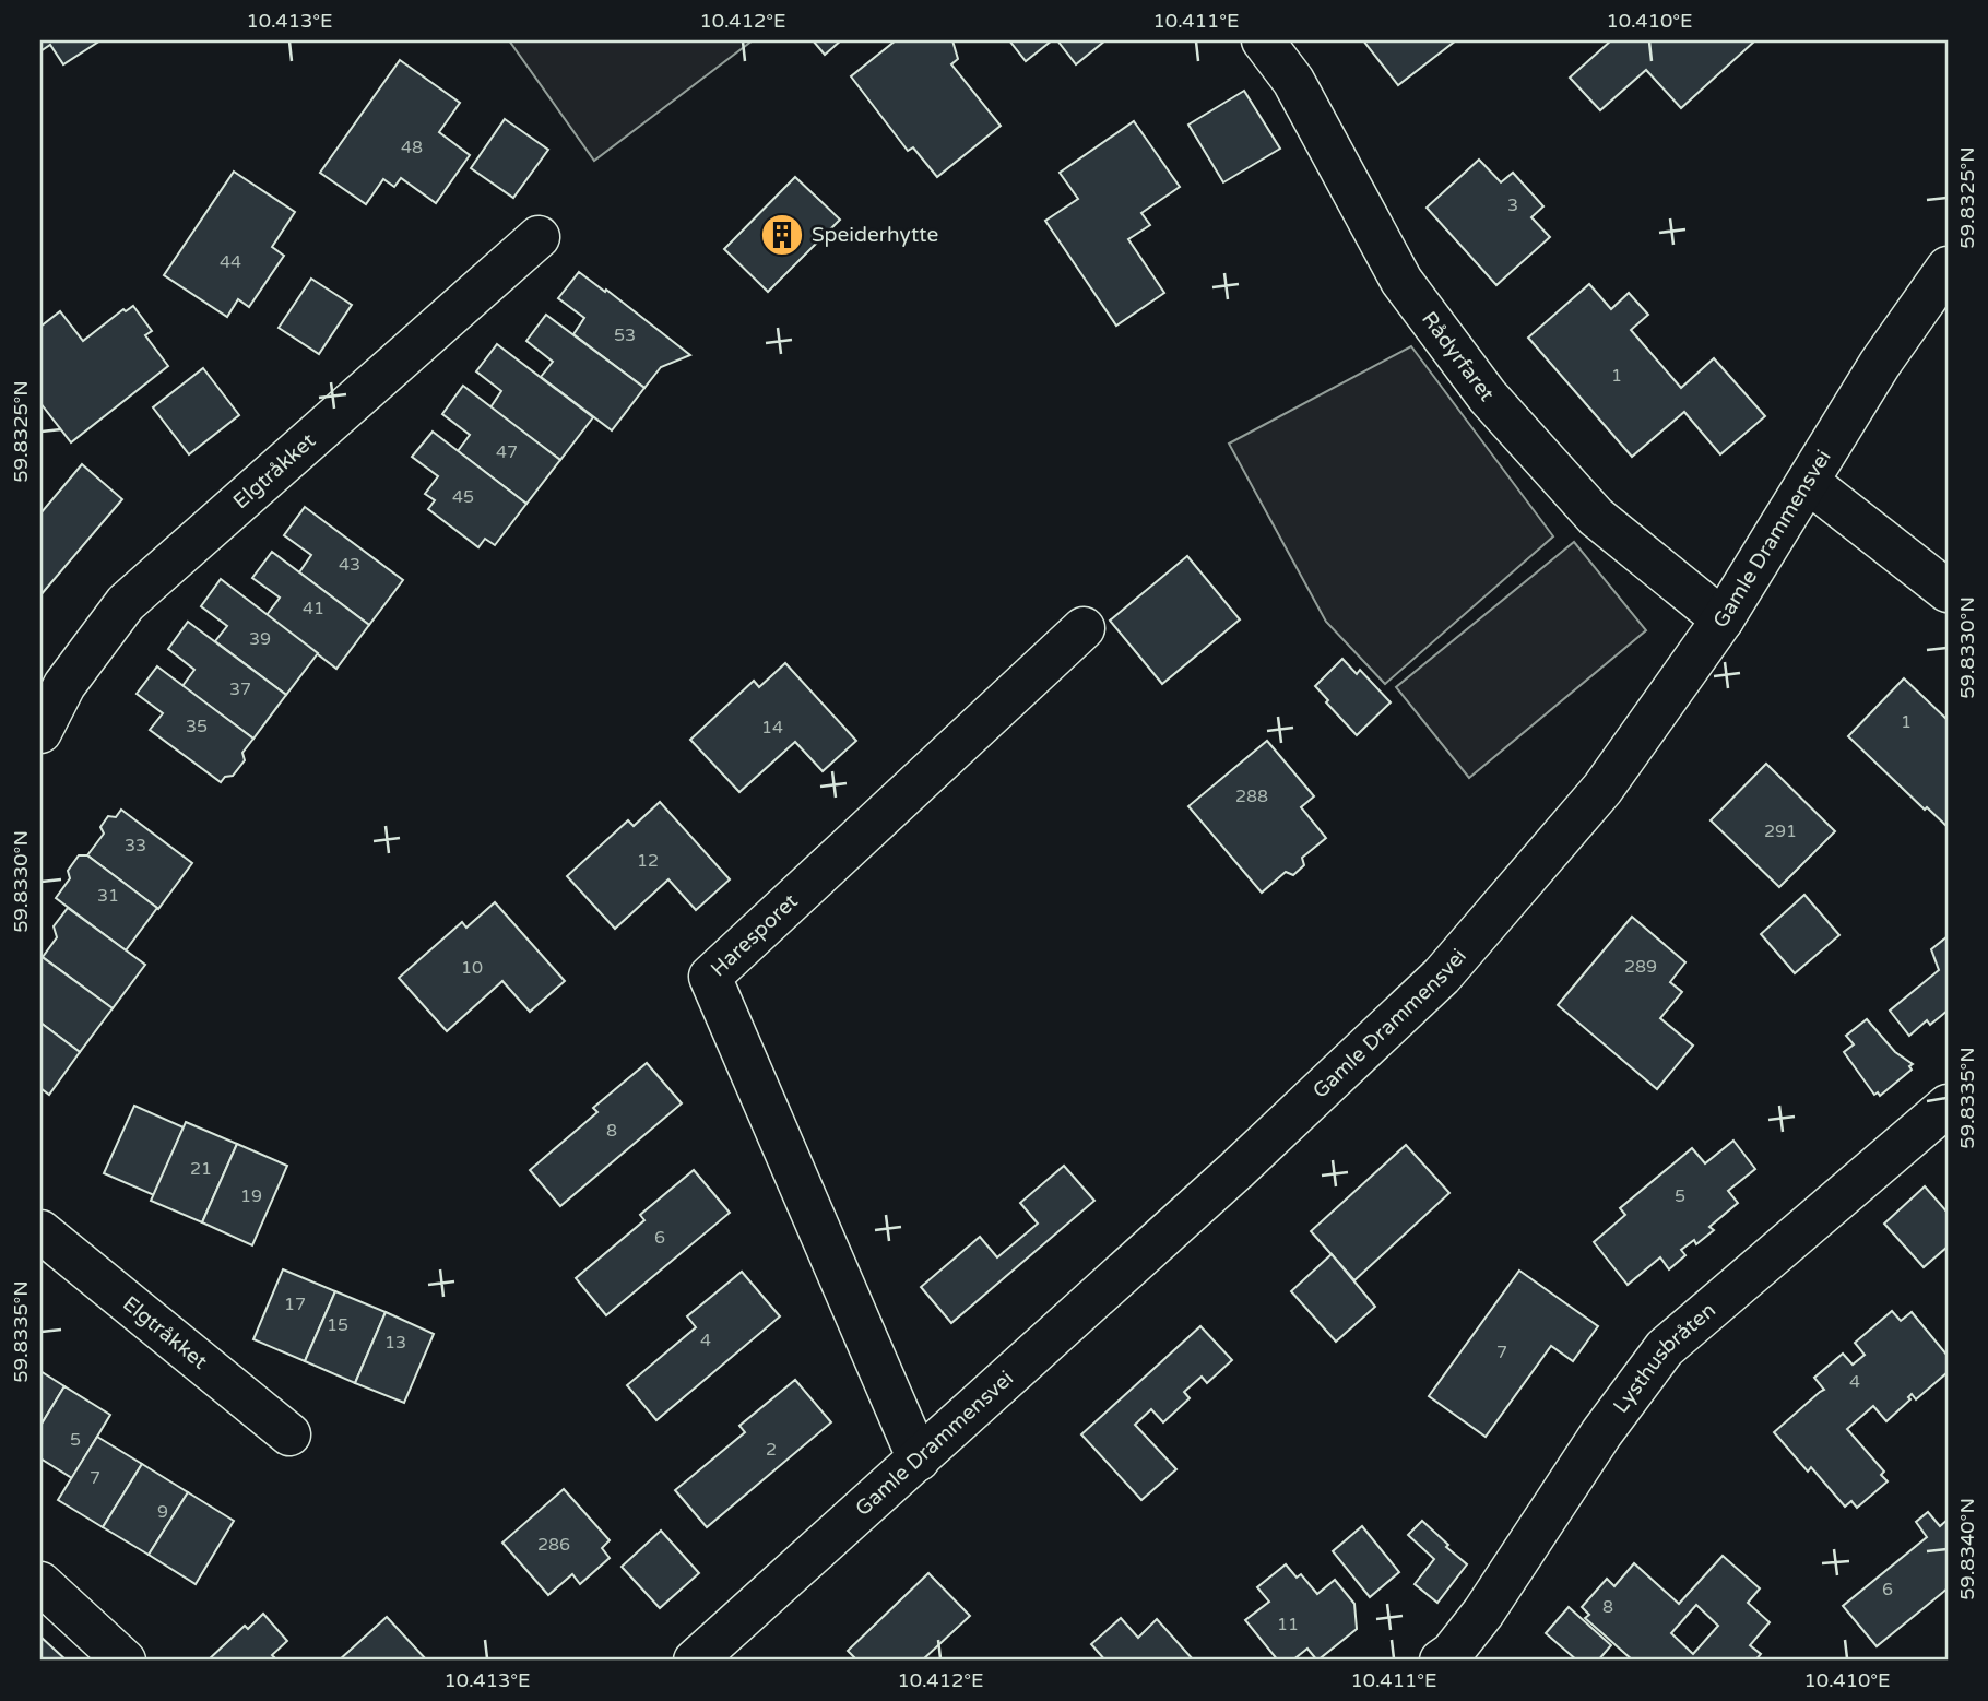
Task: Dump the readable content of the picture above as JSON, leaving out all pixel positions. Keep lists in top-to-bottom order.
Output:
{
  "streets": {
    "street": [
      "Rådyrfaret",
      "Elgtråkket",
      "Gamle Drammensvei",
      "Haresporet",
      "Lysthusbråten"
    ]
  },
  "crossings": [
    ["Rådyrfaret", "Gamle Drammensvei"],
    ["Gamle Drammensvei", "Haresporet"]
  ],
  "places": {
    "building": ["Speiderhytte"]
  },
  "house_numbers": [
    "48",
    "3",
    "44",
    "53",
    "1",
    "47",
    "45",
    "43",
    "41",
    "39",
    "37",
    "1",
    "35",
    "14",
    "288",
    "291",
    "33",
    "12",
    "31",
    "289",
    "10",
    "8",
    "21",
    "19",
    "5",
    "6",
    "17",
    "15",
    "4",
    "13",
    "7",
    "4",
    "5",
    "2",
    "7",
    "9",
    "286",
    "6",
    "8",
    "11"
  ],
  "coordinates": [
    "10.413°E",
    "10.412°E",
    "10.411°E",
    "10.410°E",
    "59.8325°N",
    "59.8330°N",
    "59.8335°N",
    "59.8340°N"
  ]
}
